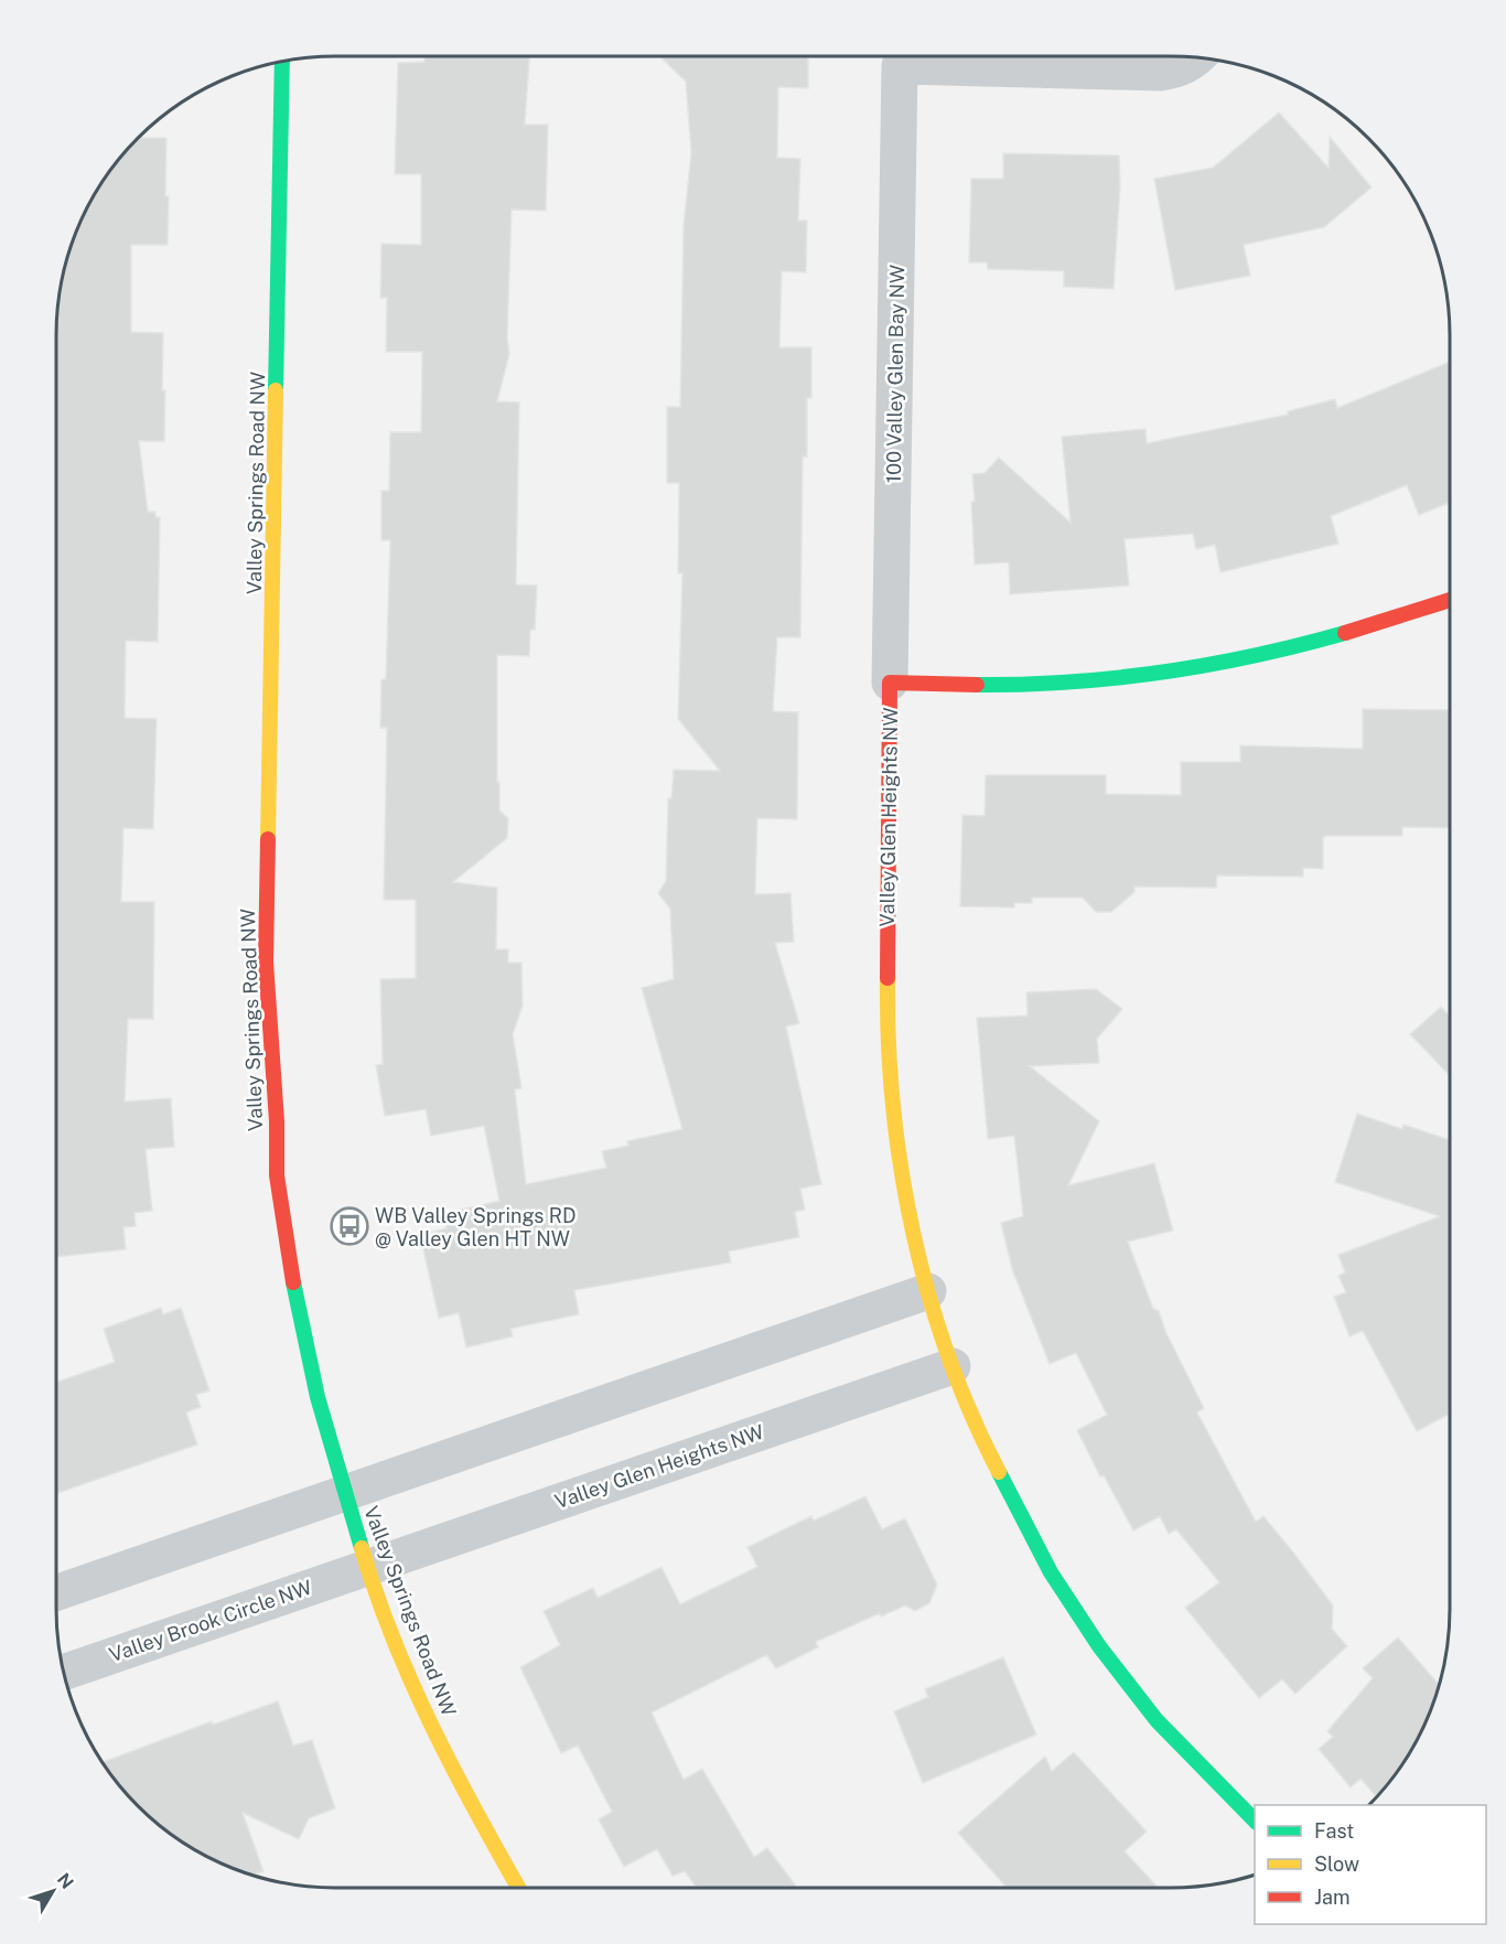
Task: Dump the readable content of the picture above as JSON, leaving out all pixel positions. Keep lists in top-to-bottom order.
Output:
{
  "streets": {
    "street": [
      "100 Valley Glen Bay NW",
      "Valley Springs Road NW",
      "Valley Glen Heights NW",
      "Valley Brook Circle NW"
    ]
  },
  "crossings": [
    ["100 Valley Glen Bay NW", "Valley Glen Heights NW"],
    ["Valley Springs Road NW", "Valley Glen Heights NW"],
    ["Valley Springs Road NW", "Valley Brook Circle NW"],
    ["Valley Glen Heights NW", "Valley Brook Circle NW"]
  ],
  "places": {
    "bus stop": ["WB Valley Springs RD @ Valley Glen HT NW"]
  },
  "legend": ["Fast", "Slow", "Jam"],
  "north": "top right"
}
